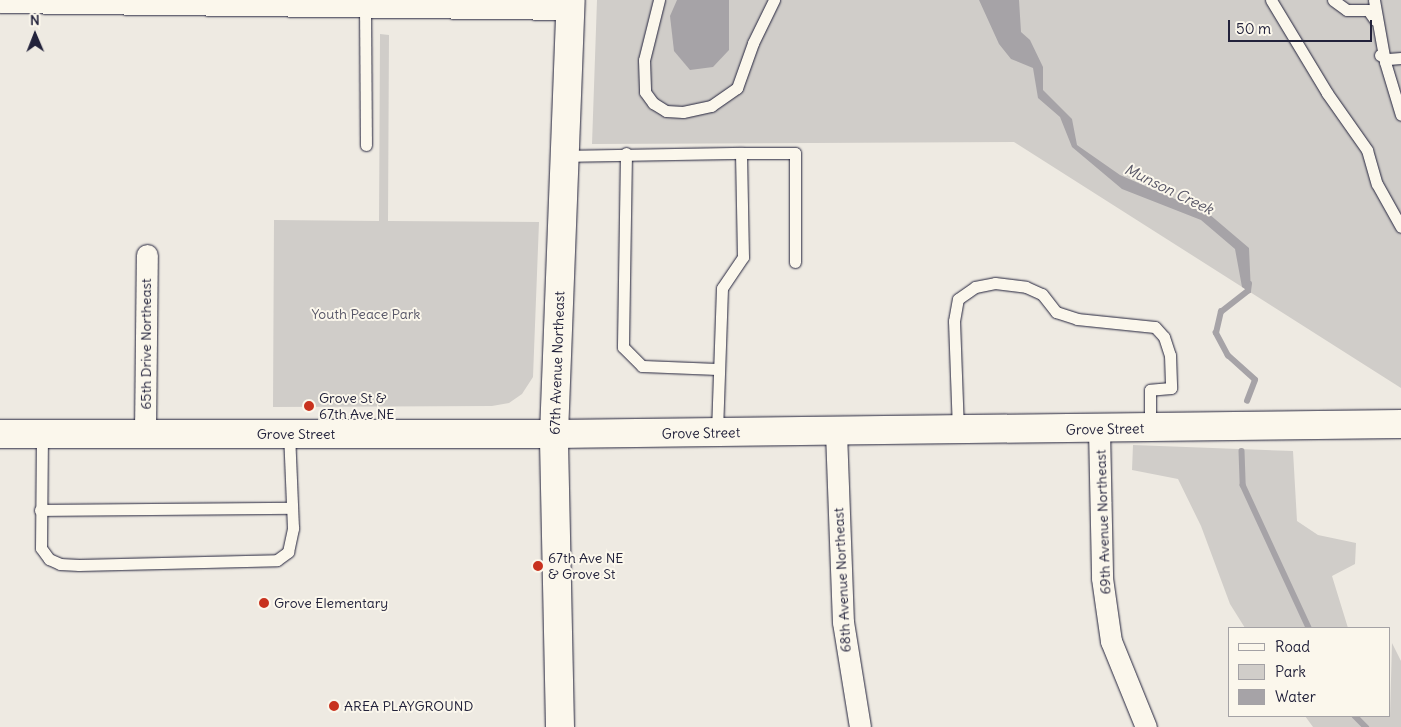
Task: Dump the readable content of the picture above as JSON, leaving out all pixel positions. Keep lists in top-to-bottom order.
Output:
{
  "streets": {
    "street": [
      "65th Drive Northeast",
      "67th Avenue Northeast",
      "Grove Street",
      "69th Avenue Northeast",
      "68th Avenue Northeast"
    ]
  },
  "crossings": [
    ["65th Drive Northeast", "Grove Street"],
    ["67th Avenue Northeast", "Grove Street"],
    ["Grove Street", "69th Avenue Northeast"],
    ["Grove Street", "68th Avenue Northeast"]
  ],
  "water": ["Munson Creek"],
  "parks": ["Youth Peace Park"],
  "places": [
    "Grove St & 67th Ave NE",
    "67th Ave NE & Grove St",
    "Grove Elementary",
    "AREA PLAYGROUND"
  ],
  "legend": ["Road", "Park", "Water"],
  "scale_bar": "50 m",
  "north": "top"
}
